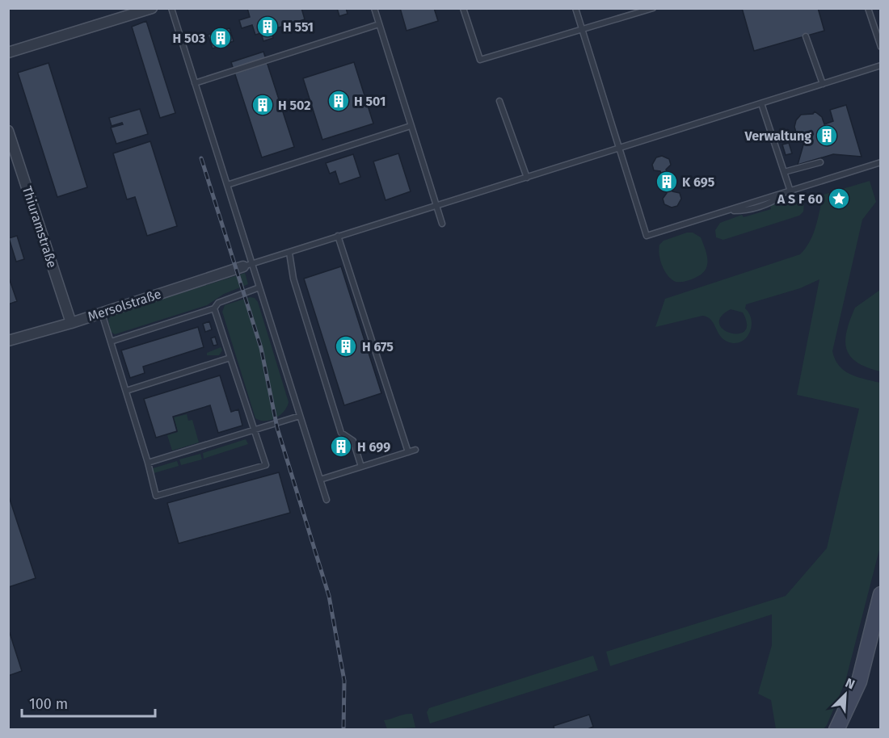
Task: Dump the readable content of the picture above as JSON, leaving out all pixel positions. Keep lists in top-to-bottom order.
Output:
{
  "streets": {
    "street": ["Thiuramstraße", "Mersolstraße"]
  },
  "crossings": [
    ["Thiuramstraße", "Mersolstraße"]
  ],
  "places": {
    "building": [
      "H 551",
      "H 503",
      "H 501",
      "H 502",
      "Verwaltung",
      "K 695",
      "H 675",
      "H 699"
    ],
    "place": ["A S F 60"]
  },
  "scale_bar": "100 m",
  "north": "top right"
}
